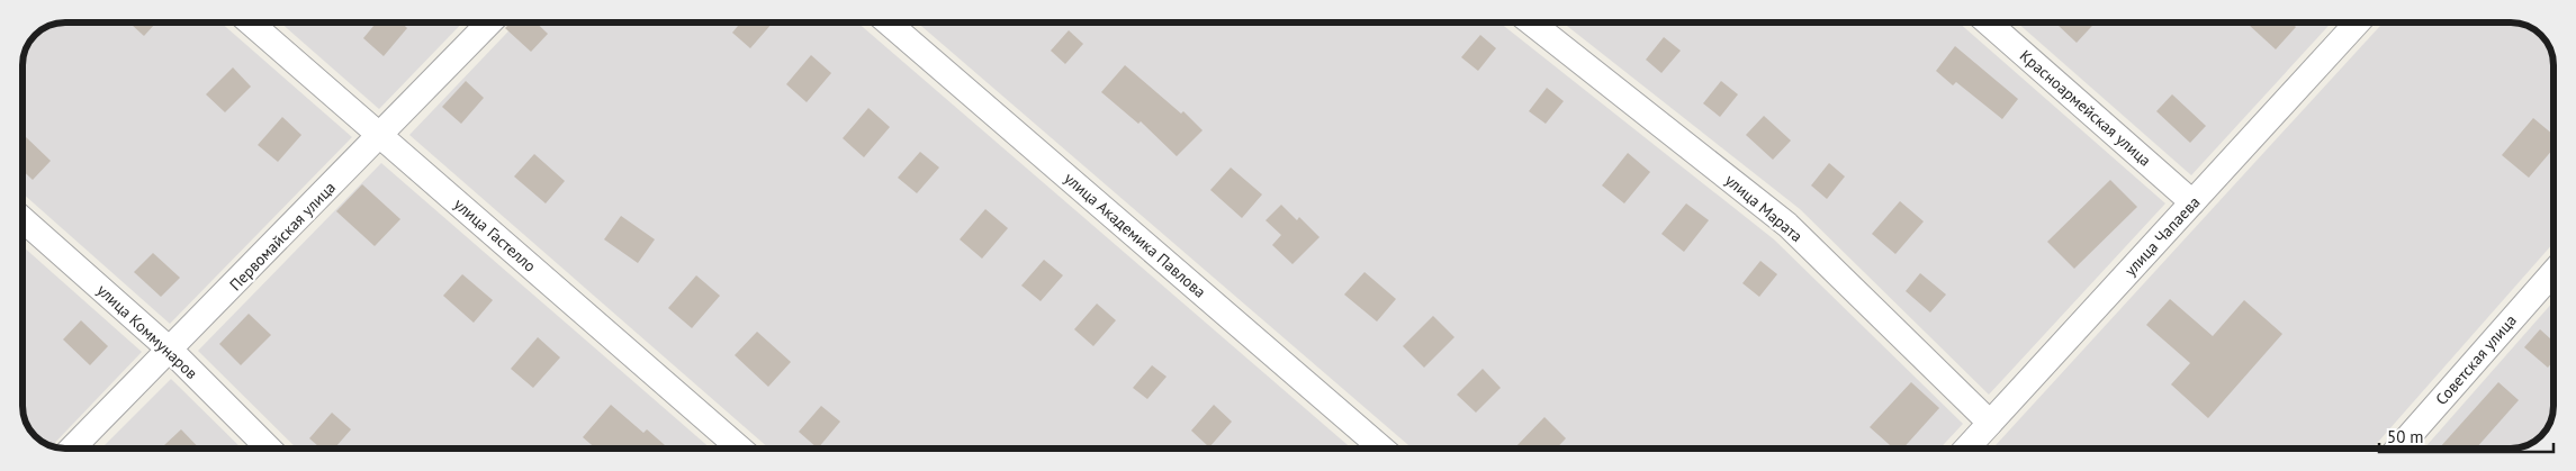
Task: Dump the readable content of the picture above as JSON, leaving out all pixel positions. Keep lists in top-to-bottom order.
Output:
{
  "streets": {
    "street": [
      "Красноармейская улица",
      "улица Марата",
      "улица Гастелло",
      "улица Академика Павлова",
      "Первомайская улица",
      "улица Чапаева",
      "улица Коммунаров",
      "Советская улица"
    ]
  },
  "crossings": [
    ["Красноармейская улица", "улица Чапаева"],
    ["улица Марата", "улица Чапаева"],
    ["улица Гастелло", "Первомайская улица"],
    ["Первомайская улица", "улица Коммунаров"]
  ],
  "scale_bar": "50 m"
}
